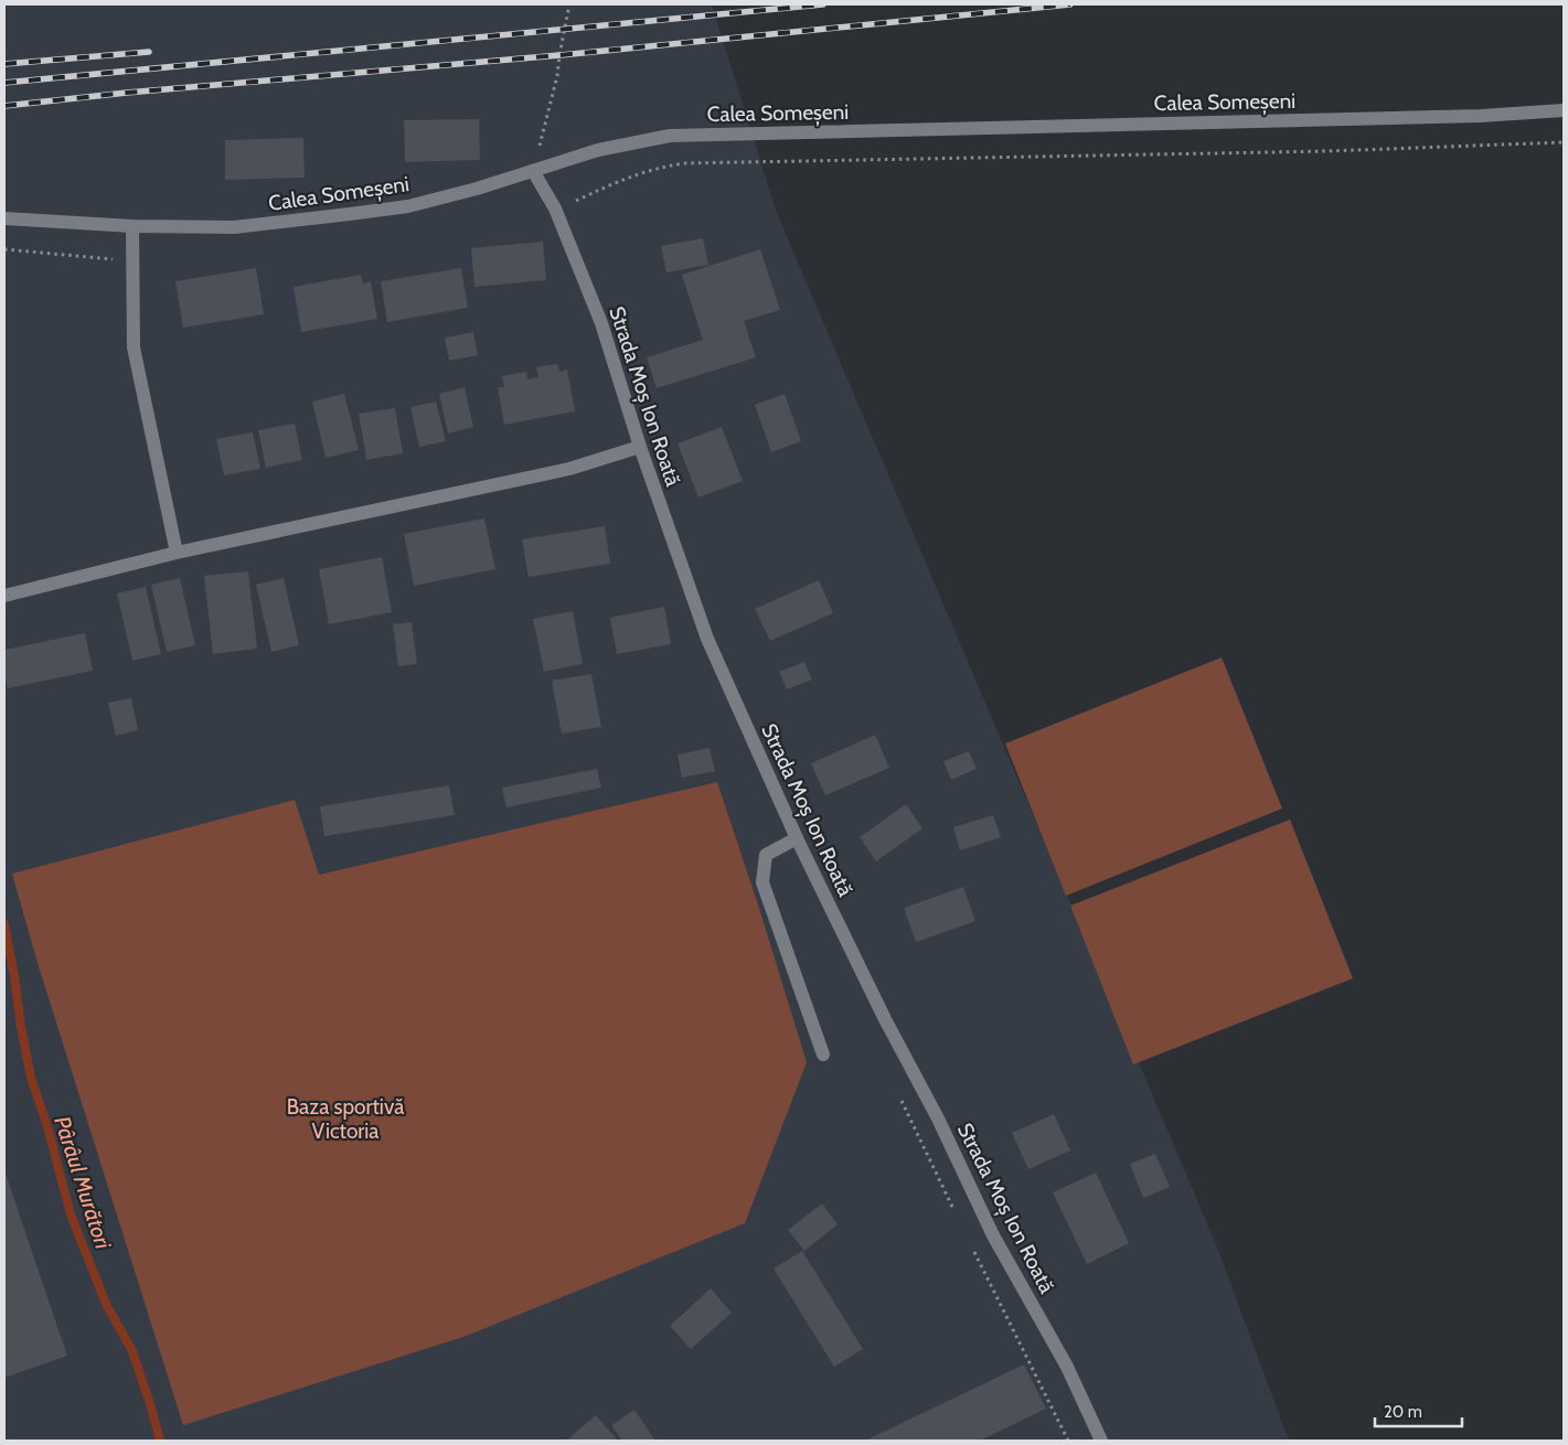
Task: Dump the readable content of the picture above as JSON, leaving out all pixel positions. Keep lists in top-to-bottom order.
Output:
{
  "streets": {
    "main road": ["Calea Someșeni", "Strada Moș Ion Roată"]
  },
  "crossings": [
    ["Calea Someșeni", "Strada Moș Ion Roată"]
  ],
  "water": ["Pârâul Murători"],
  "parks": ["Baza sportivă Victoria"],
  "scale_bar": "20 m"
}
